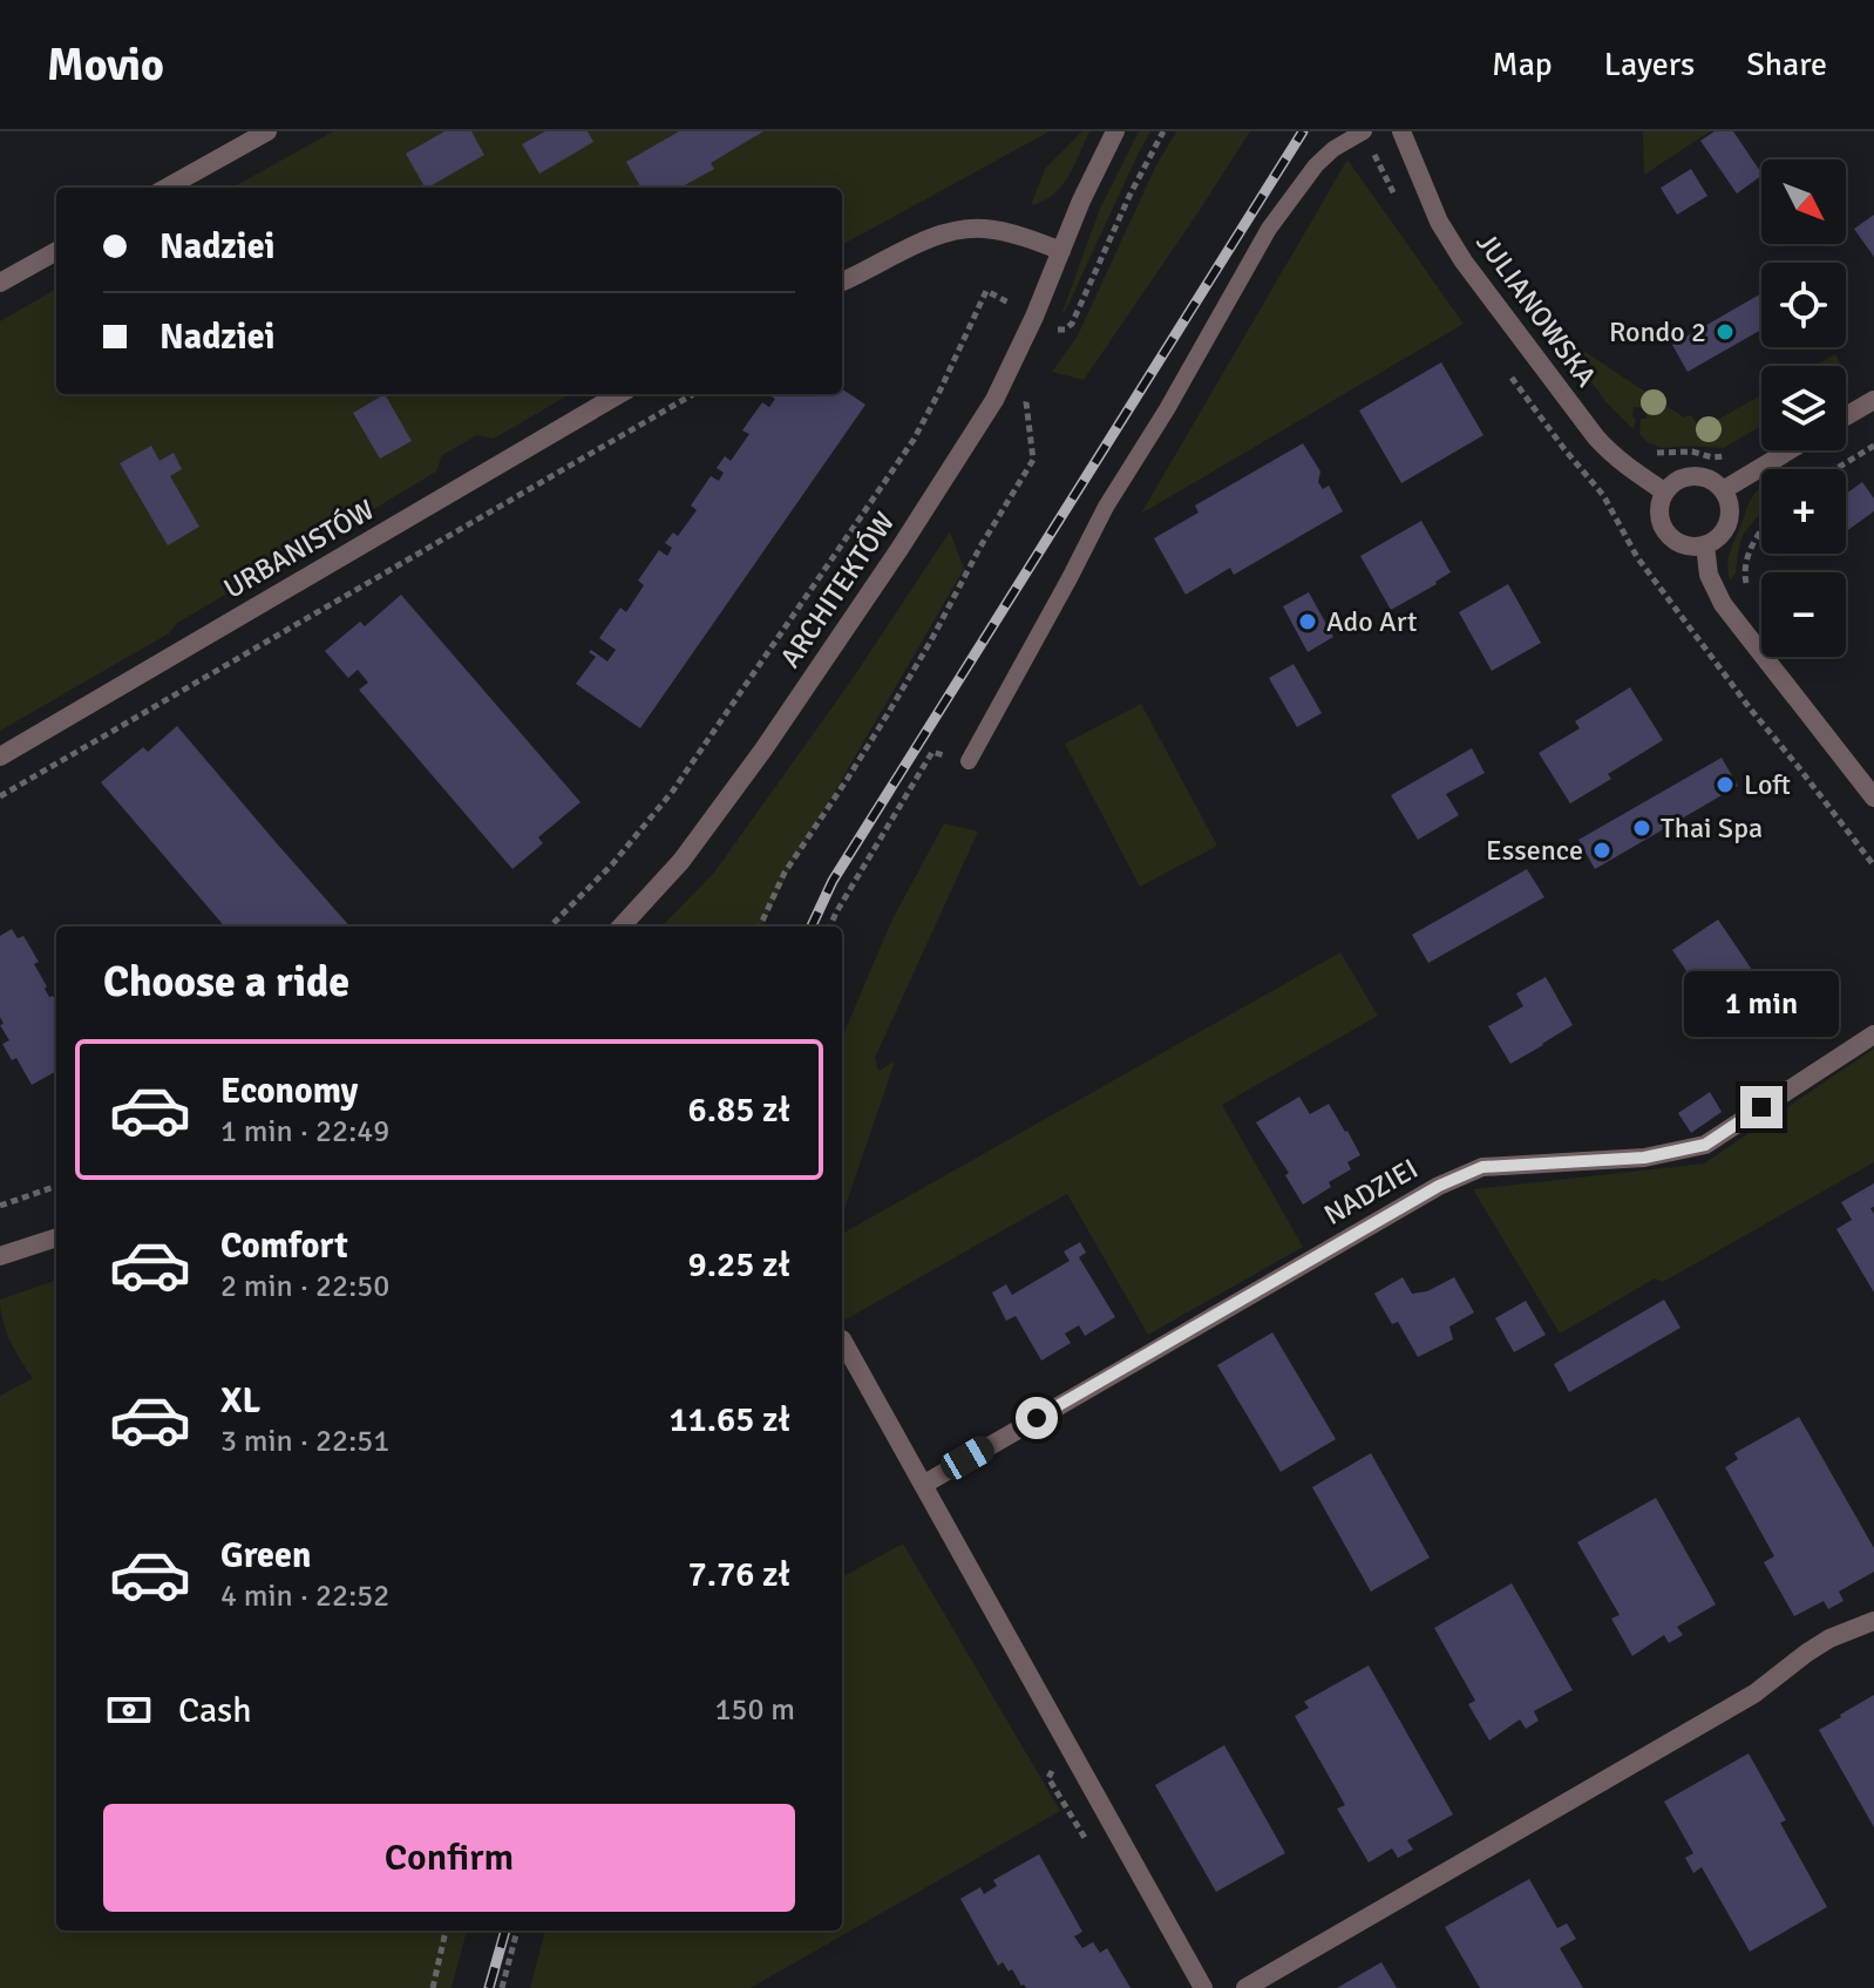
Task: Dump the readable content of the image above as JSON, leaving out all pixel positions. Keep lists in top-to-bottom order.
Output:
{
  "streets": {
    "street": [
      "JULIANOWSKA",
      "URBANISTÓW",
      "ARCHITEKTÓW",
      "NADZIEI"
    ]
  },
  "places": [
    "Rondo 2",
    "Ado Art",
    "Loft",
    "Thai Spa",
    "Essence"
  ],
  "north": "bottom right",
  "page": {
    "header": "Movio",
    "nav": ["Map", "Layers", "Share"],
    "map_buttons": ["+", "−"],
    "banner": ["Nadziei", "Nadziei"],
    "heading": "Choose a ride",
    "bubble": "1 min",
    "list": [
      {
        "name": "Economy",
        "note": "1 min · 22:49",
        "value": "6.85 zł"
      },
      {
        "name": "Comfort",
        "note": "2 min · 22:50",
        "value": "9.25 zł"
      },
      {
        "name": "XL",
        "note": "3 min · 22:51",
        "value": "11.65 zł"
      },
      {
        "name": "Green",
        "note": "4 min · 22:52",
        "value": "7.76 zł"
      }
    ],
    "pay": ["Cash", "150 m"],
    "buttons": "Confirm"
  }
}
